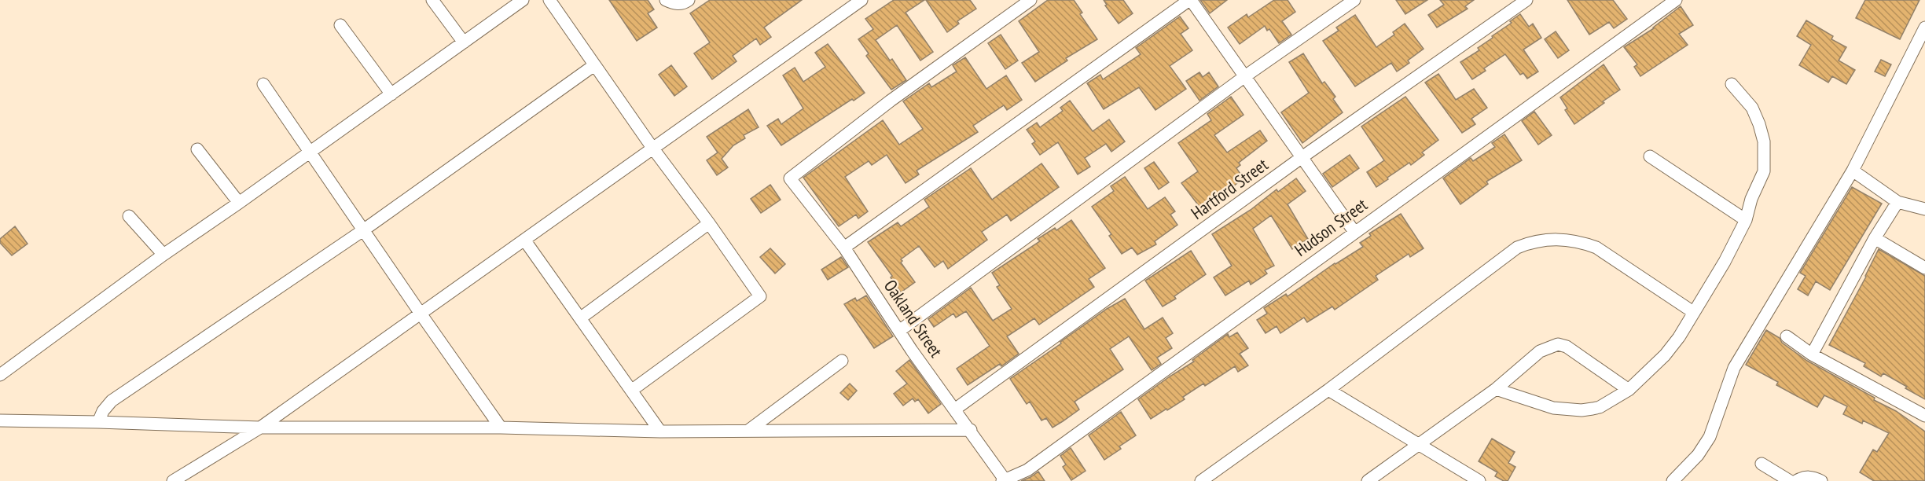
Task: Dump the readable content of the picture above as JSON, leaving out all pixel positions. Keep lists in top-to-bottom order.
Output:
{
  "streets": {
    "street": ["Hartford Street", "Hudson Street", "Oakland Street"]
  },
  "crossings": [
    ["Hartford Street", "Oakland Street"],
    ["Hudson Street", "Oakland Street"]
  ]
}
